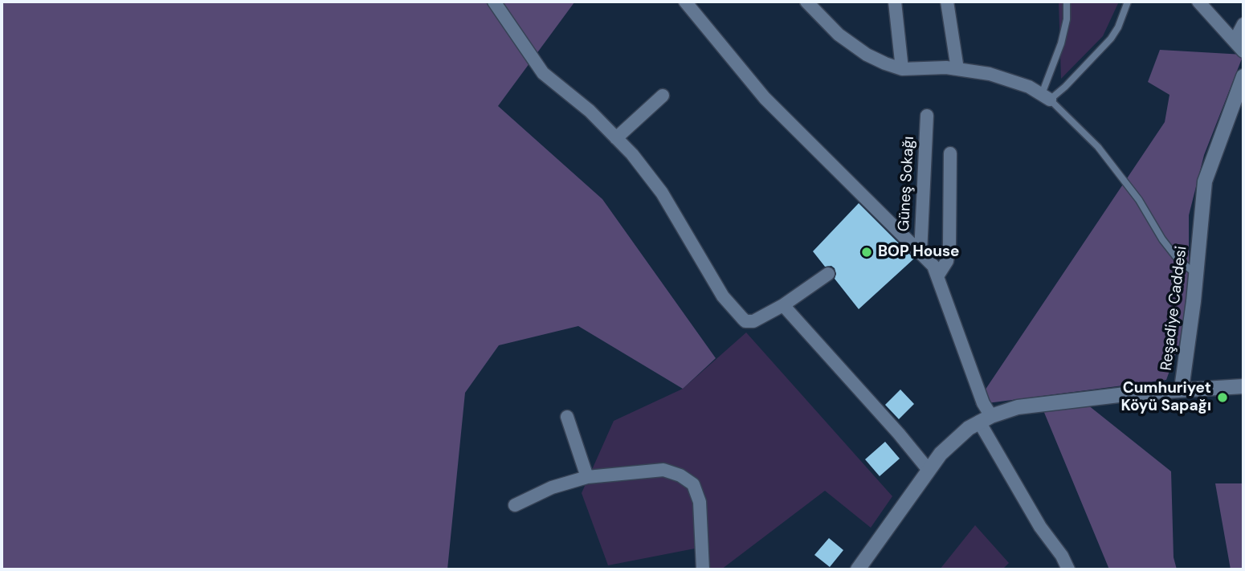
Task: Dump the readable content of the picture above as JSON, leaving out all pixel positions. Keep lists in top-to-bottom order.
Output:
{
  "streets": {
    "street": ["Güneş Sokağı", "Reşadiye Caddesi"]
  },
  "places": ["BOP House", "Cumhuriyet Köyü Sapağı"]
}
